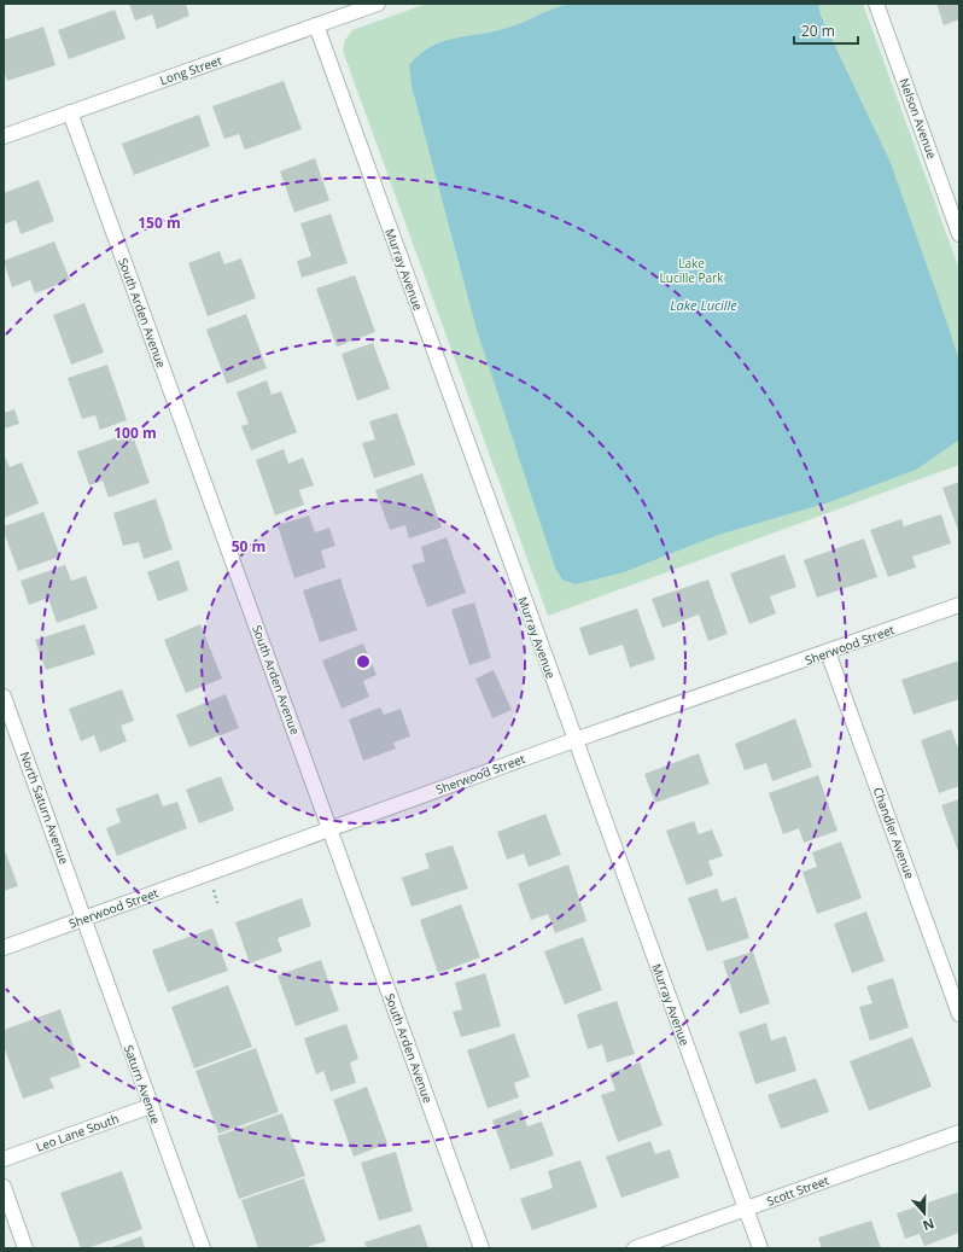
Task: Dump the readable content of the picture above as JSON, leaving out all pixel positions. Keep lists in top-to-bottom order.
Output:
{
  "streets": {
    "street": [
      "Long Street",
      "Nelson Avenue",
      "Murray Avenue",
      "South Arden Avenue",
      "Sherwood Street",
      "North Saturn Avenue",
      "Chandler Avenue",
      "Saturn Avenue",
      "Leo Lane South",
      "Scott Street"
    ]
  },
  "crossings": [
    ["Long Street", "Murray Avenue"],
    ["Long Street", "South Arden Avenue"],
    ["Murray Avenue", "Sherwood Street"],
    ["Murray Avenue", "Scott Street"],
    ["South Arden Avenue", "Sherwood Street"],
    ["Sherwood Street", "North Saturn Avenue"],
    ["Sherwood Street", "Chandler Avenue"],
    ["Sherwood Street", "Saturn Avenue"],
    ["North Saturn Avenue", "Saturn Avenue"],
    ["Saturn Avenue", "Leo Lane South"]
  ],
  "water": ["Lake Lucille"],
  "parks": ["Lake Lucille Park"],
  "scale_bar": "20 m",
  "north": "bottom",
  "rings": ["150 m", "100 m", "50 m"]
}
